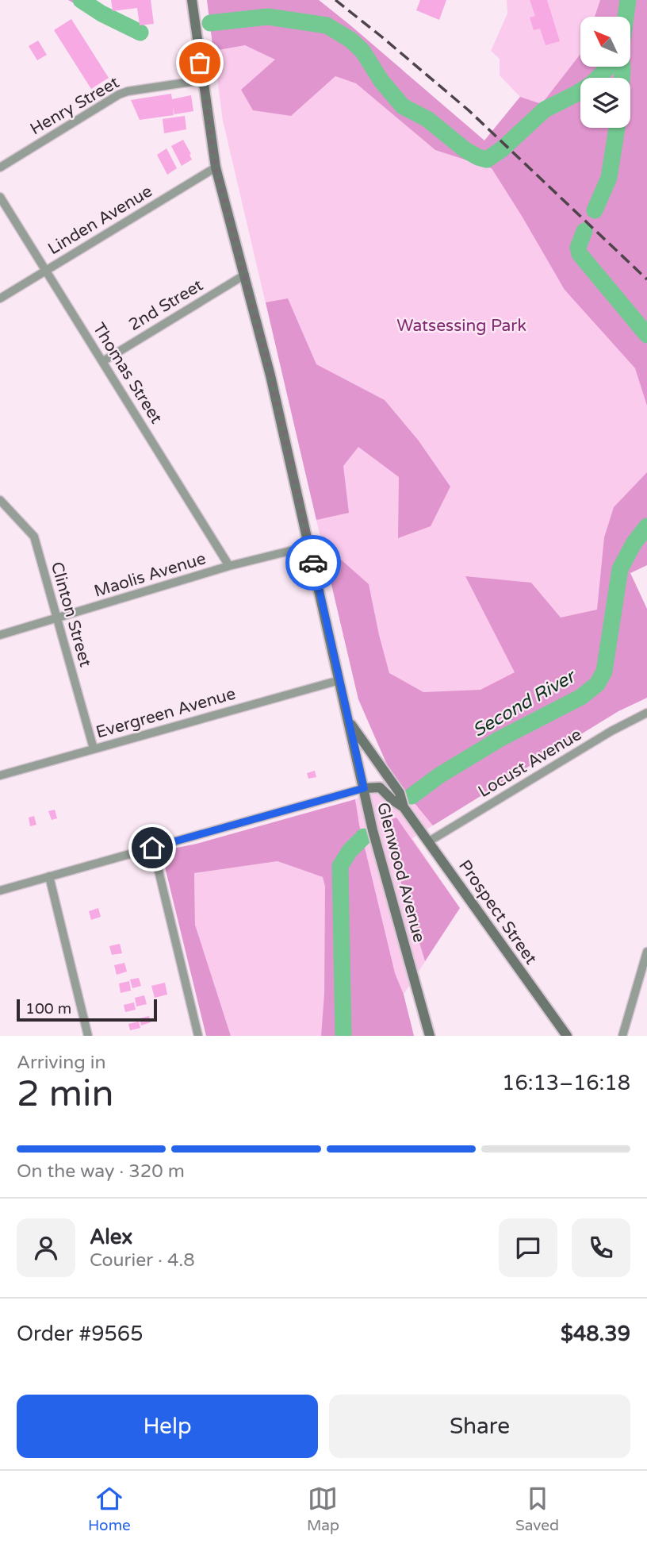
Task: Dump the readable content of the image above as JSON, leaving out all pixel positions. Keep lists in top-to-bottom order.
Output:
{
  "streets": {
    "street": [
      "Henry Street",
      "Linden Avenue",
      "2nd Street",
      "Thomas Street",
      "Maolis Avenue",
      "Clinton Street",
      "Evergreen Avenue",
      "Locust Avenue",
      "Glenwood Avenue",
      "Prospect Street"
    ]
  },
  "crossings": [
    ["Henry Street", "Glenwood Avenue"],
    ["Linden Avenue", "Thomas Street"],
    ["Linden Avenue", "Glenwood Avenue"],
    ["2nd Street", "Thomas Street"],
    ["2nd Street", "Glenwood Avenue"],
    ["Thomas Street", "Maolis Avenue"],
    ["Maolis Avenue", "Clinton Street"],
    ["Maolis Avenue", "Glenwood Avenue"],
    ["Clinton Street", "Evergreen Avenue"],
    ["Evergreen Avenue", "Glenwood Avenue"],
    ["Locust Avenue", "Prospect Street"],
    ["Glenwood Avenue", "Prospect Street"]
  ],
  "water": ["Second River"],
  "parks": ["Watsessing Park"],
  "scale_bar": "100 m",
  "north": "top left",
  "page": {
    "scale": "100 m",
    "heading": ["2 min", "Arriving in", "16:13–16:18"],
    "panel": [
      "Alex",
      "Courier · 4.8",
      "Order #9565",
      "$48.39"
    ],
    "bar": "On the way · 320 m",
    "buttons": ["Help", "Share"],
    "tabs": ["Home", "Map", "Saved"]
  }
}
